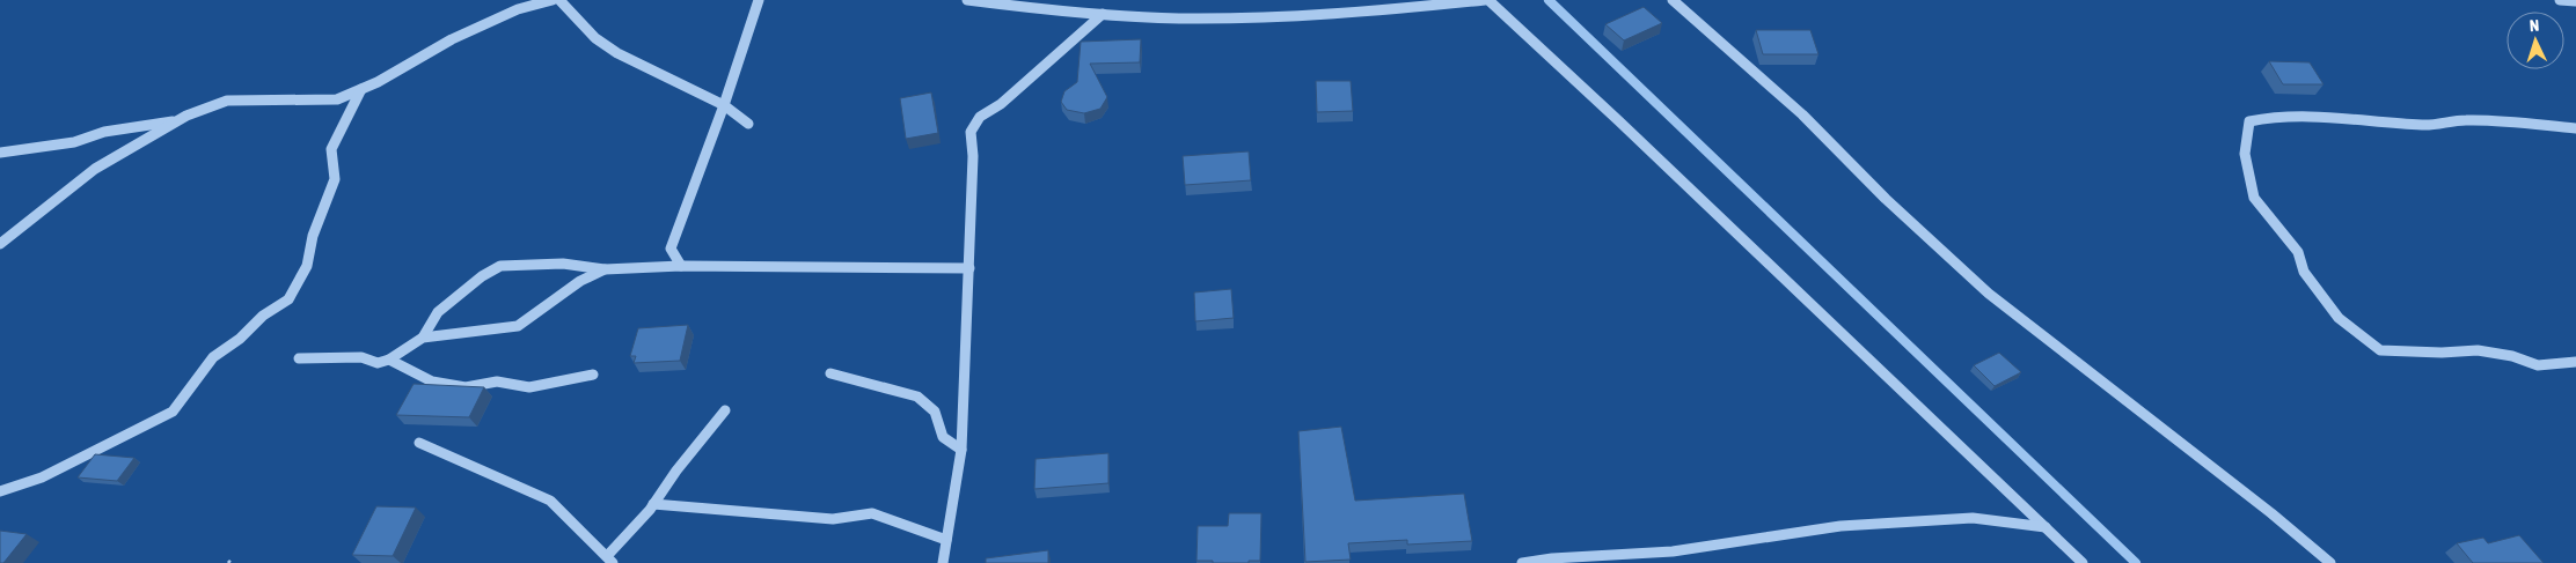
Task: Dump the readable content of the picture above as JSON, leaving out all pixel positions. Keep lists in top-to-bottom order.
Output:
{
  "north": "top"
}
